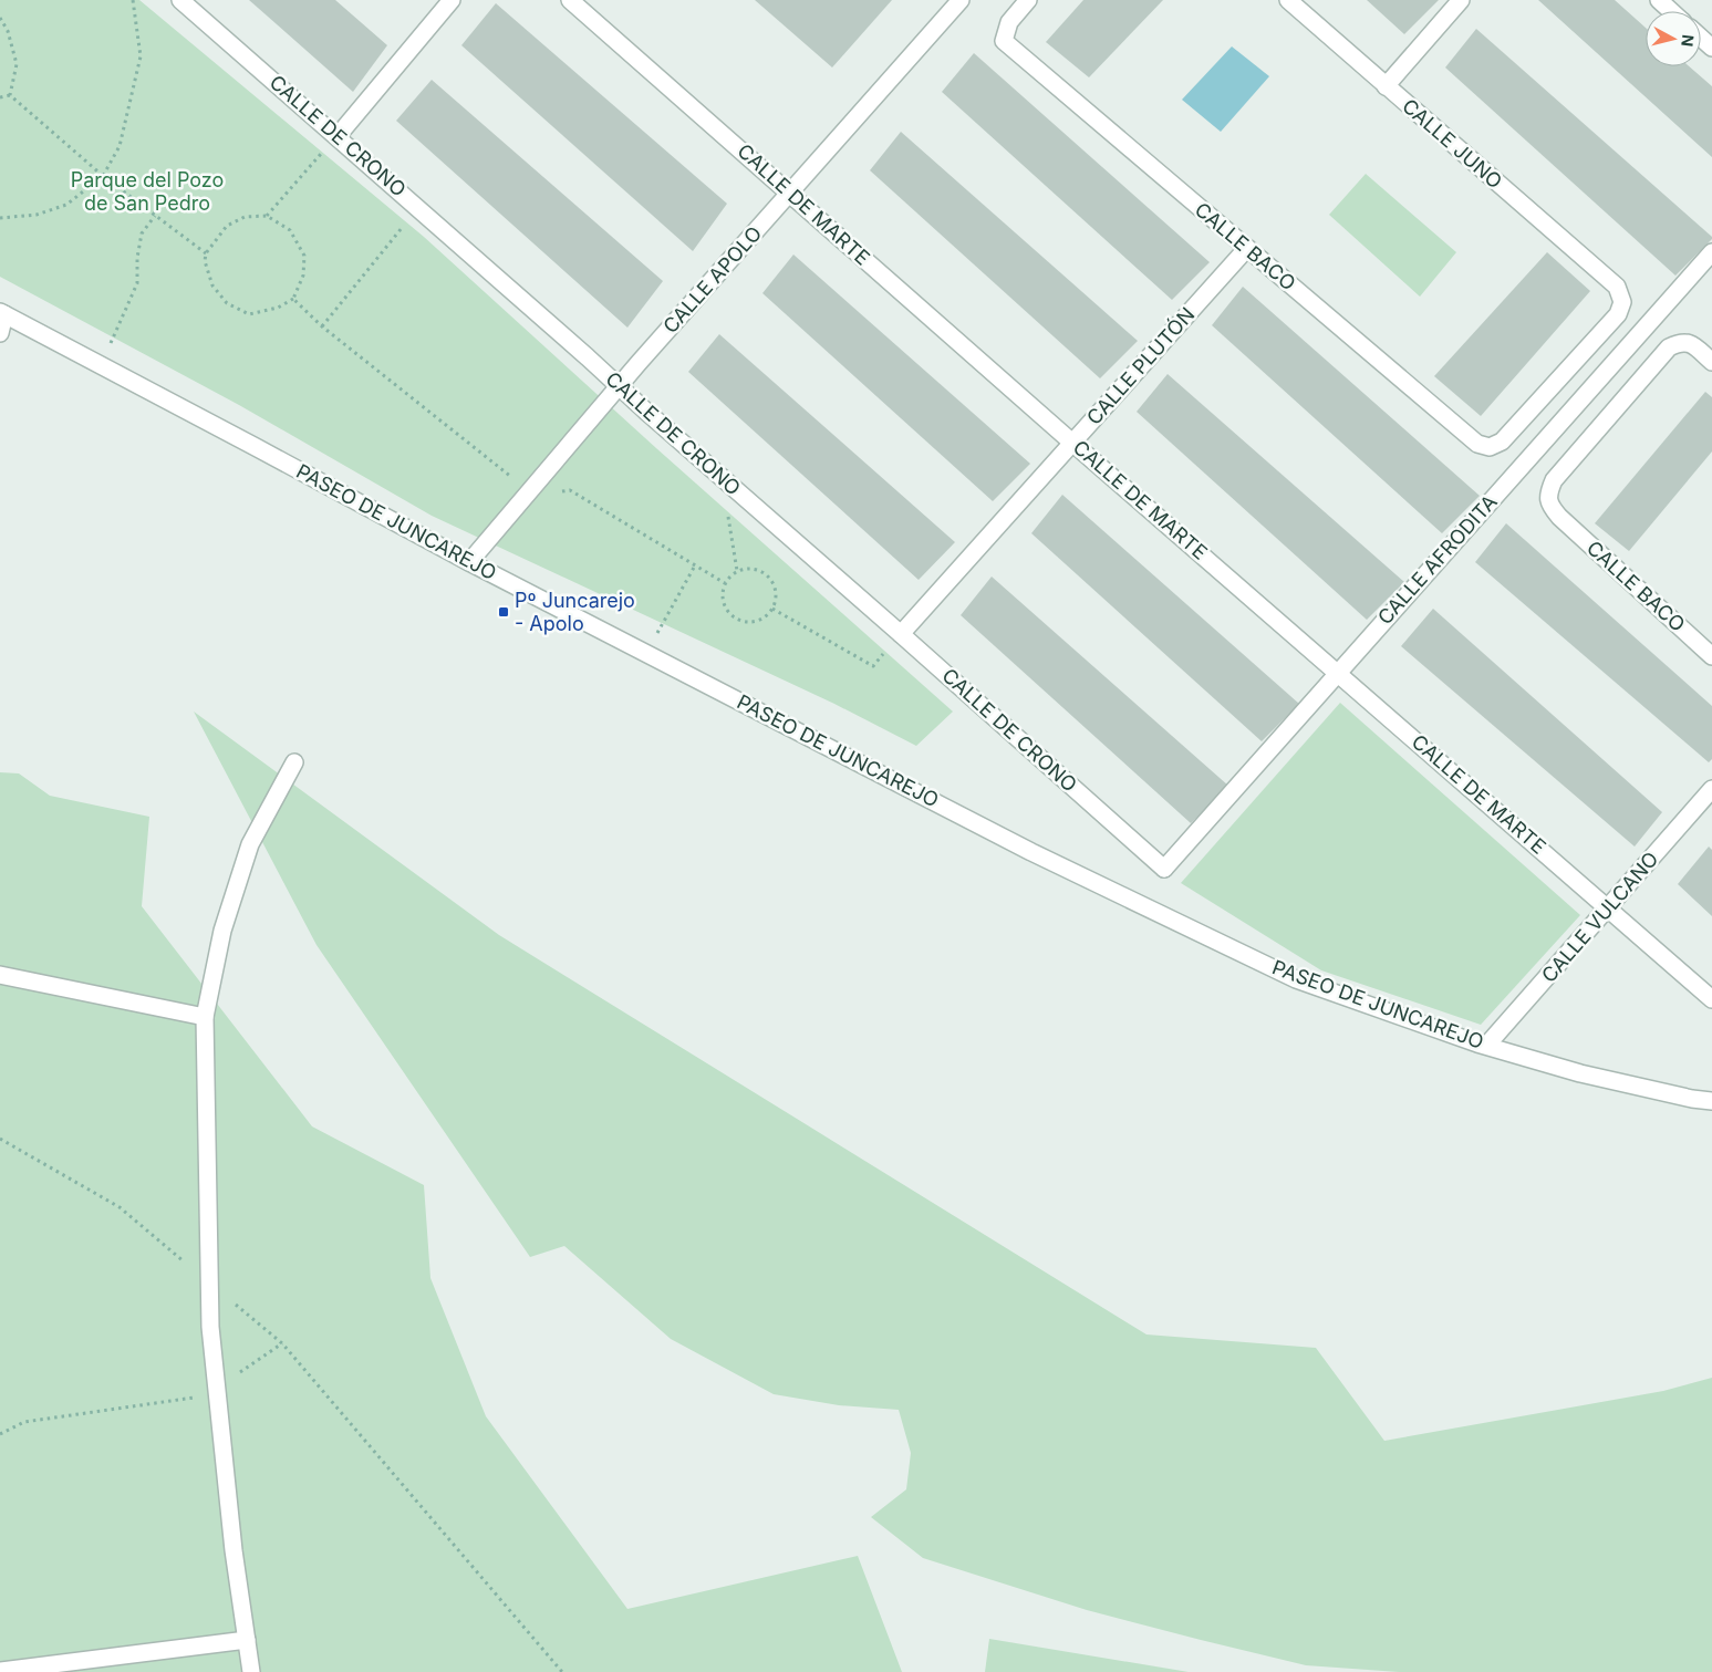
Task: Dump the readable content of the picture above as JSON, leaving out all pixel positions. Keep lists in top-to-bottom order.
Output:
{
  "streets": {
    "street": [
      "CALLE DE CRONO",
      "CALLE JUNO",
      "CALLE DE MARTE",
      "CALLE BACO",
      "CALLE APOLO",
      "CALLE PLUTÓN",
      "PASEO DE JUNCAREJO",
      "CALLE AFRODITA",
      "CALLE VULCANO"
    ]
  },
  "crossings": [
    ["CALLE DE CRONO", "CALLE APOLO"],
    ["CALLE DE CRONO", "CALLE PLUTÓN"],
    ["CALLE DE CRONO", "CALLE AFRODITA"],
    ["CALLE JUNO", "CALLE BACO"],
    ["CALLE DE MARTE", "CALLE APOLO"],
    ["CALLE DE MARTE", "CALLE PLUTÓN"],
    ["CALLE DE MARTE", "CALLE AFRODITA"],
    ["CALLE DE MARTE", "CALLE VULCANO"],
    ["CALLE BACO", "CALLE PLUTÓN"],
    ["CALLE APOLO", "PASEO DE JUNCAREJO"],
    ["PASEO DE JUNCAREJO", "CALLE VULCANO"]
  ],
  "parks": ["Parque del Pozo de San Pedro"],
  "places": {
    "transit": ["Pº Juncarejo - Apolo"]
  },
  "north": "right"
}
